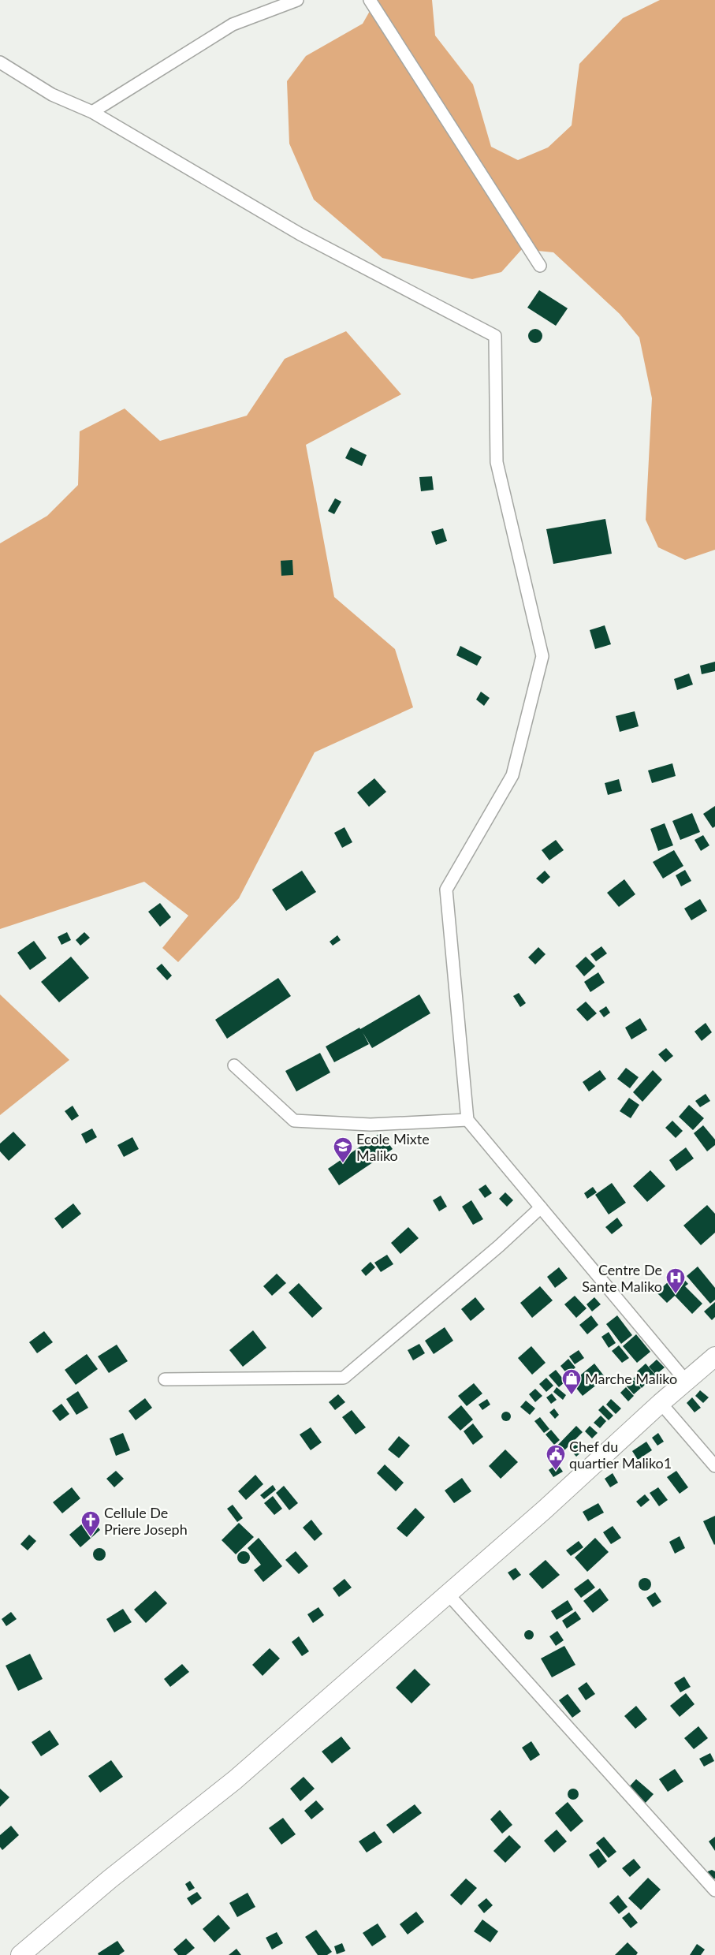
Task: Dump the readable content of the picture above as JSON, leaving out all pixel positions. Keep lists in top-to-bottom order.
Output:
{
  "places": {
    "school or university": ["Ecole Mixte Maliko"],
    "hospital": ["Centre De Sante Maliko"],
    "shop": ["Marche Maliko"],
    "public building": ["Chef du quartier Maliko1"],
    "church": ["Cellule De Priere Joseph"]
  }
}
